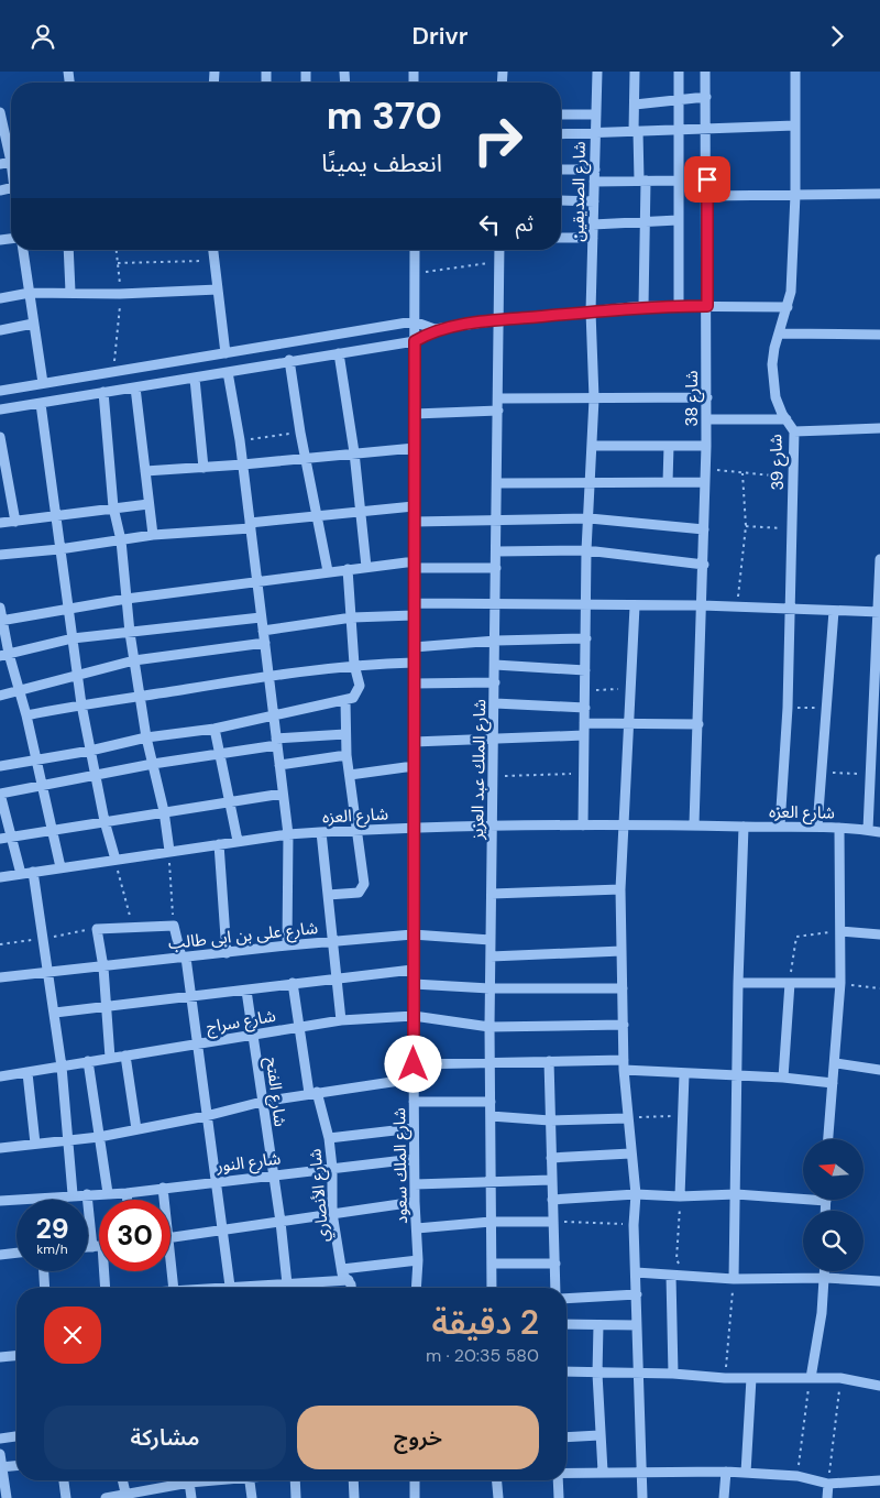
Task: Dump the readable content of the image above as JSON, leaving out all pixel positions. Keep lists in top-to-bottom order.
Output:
{
  "streets": {
    "street": [
      "شارع الصديقين",
      "شارع 38",
      "شارع 39",
      "شارع الملك عبد العزيز",
      "شارع العزه",
      "شارع على بن ابى طالب",
      "شارع سراج",
      "شارع الفتح",
      "شارع النور",
      "شارع الملك سعود",
      "شارع الأنصاري"
    ]
  },
  "crossings": [
    ["شارع الصديقين", "شارع العزه"],
    ["شارع 38", "شارع العزه"],
    ["شارع 39", "شارع العزه"],
    ["شارع الملك عبد العزيز", "شارع العزه"],
    ["شارع الملك عبد العزيز", "شارع على بن ابى طالب"],
    ["شارع الملك عبد العزيز", "شارع سراج"],
    ["شارع العزه", "شارع الملك سعود"],
    ["شارع على بن ابى طالب", "شارع الملك سعود"],
    ["شارع سراج", "شارع الفتح"],
    ["شارع سراج", "شارع الملك سعود"],
    ["شارع سراج", "شارع الأنصاري"],
    ["شارع الفتح", "شارع النور"],
    ["شارع النور", "شارع الملك سعود"],
    ["شارع النور", "شارع الأنصاري"]
  ],
  "north": "left",
  "page": {
    "header": "Drivr",
    "turn": ["370 m", "انعطف يمينًا"],
    "then": "ثم",
    "speed": "29 km/h",
    "limit": "30",
    "heading": ["2 دقيقة", "580 m · 20:35"],
    "buttons": ["خروج", "مشاركة"]
  }
}
